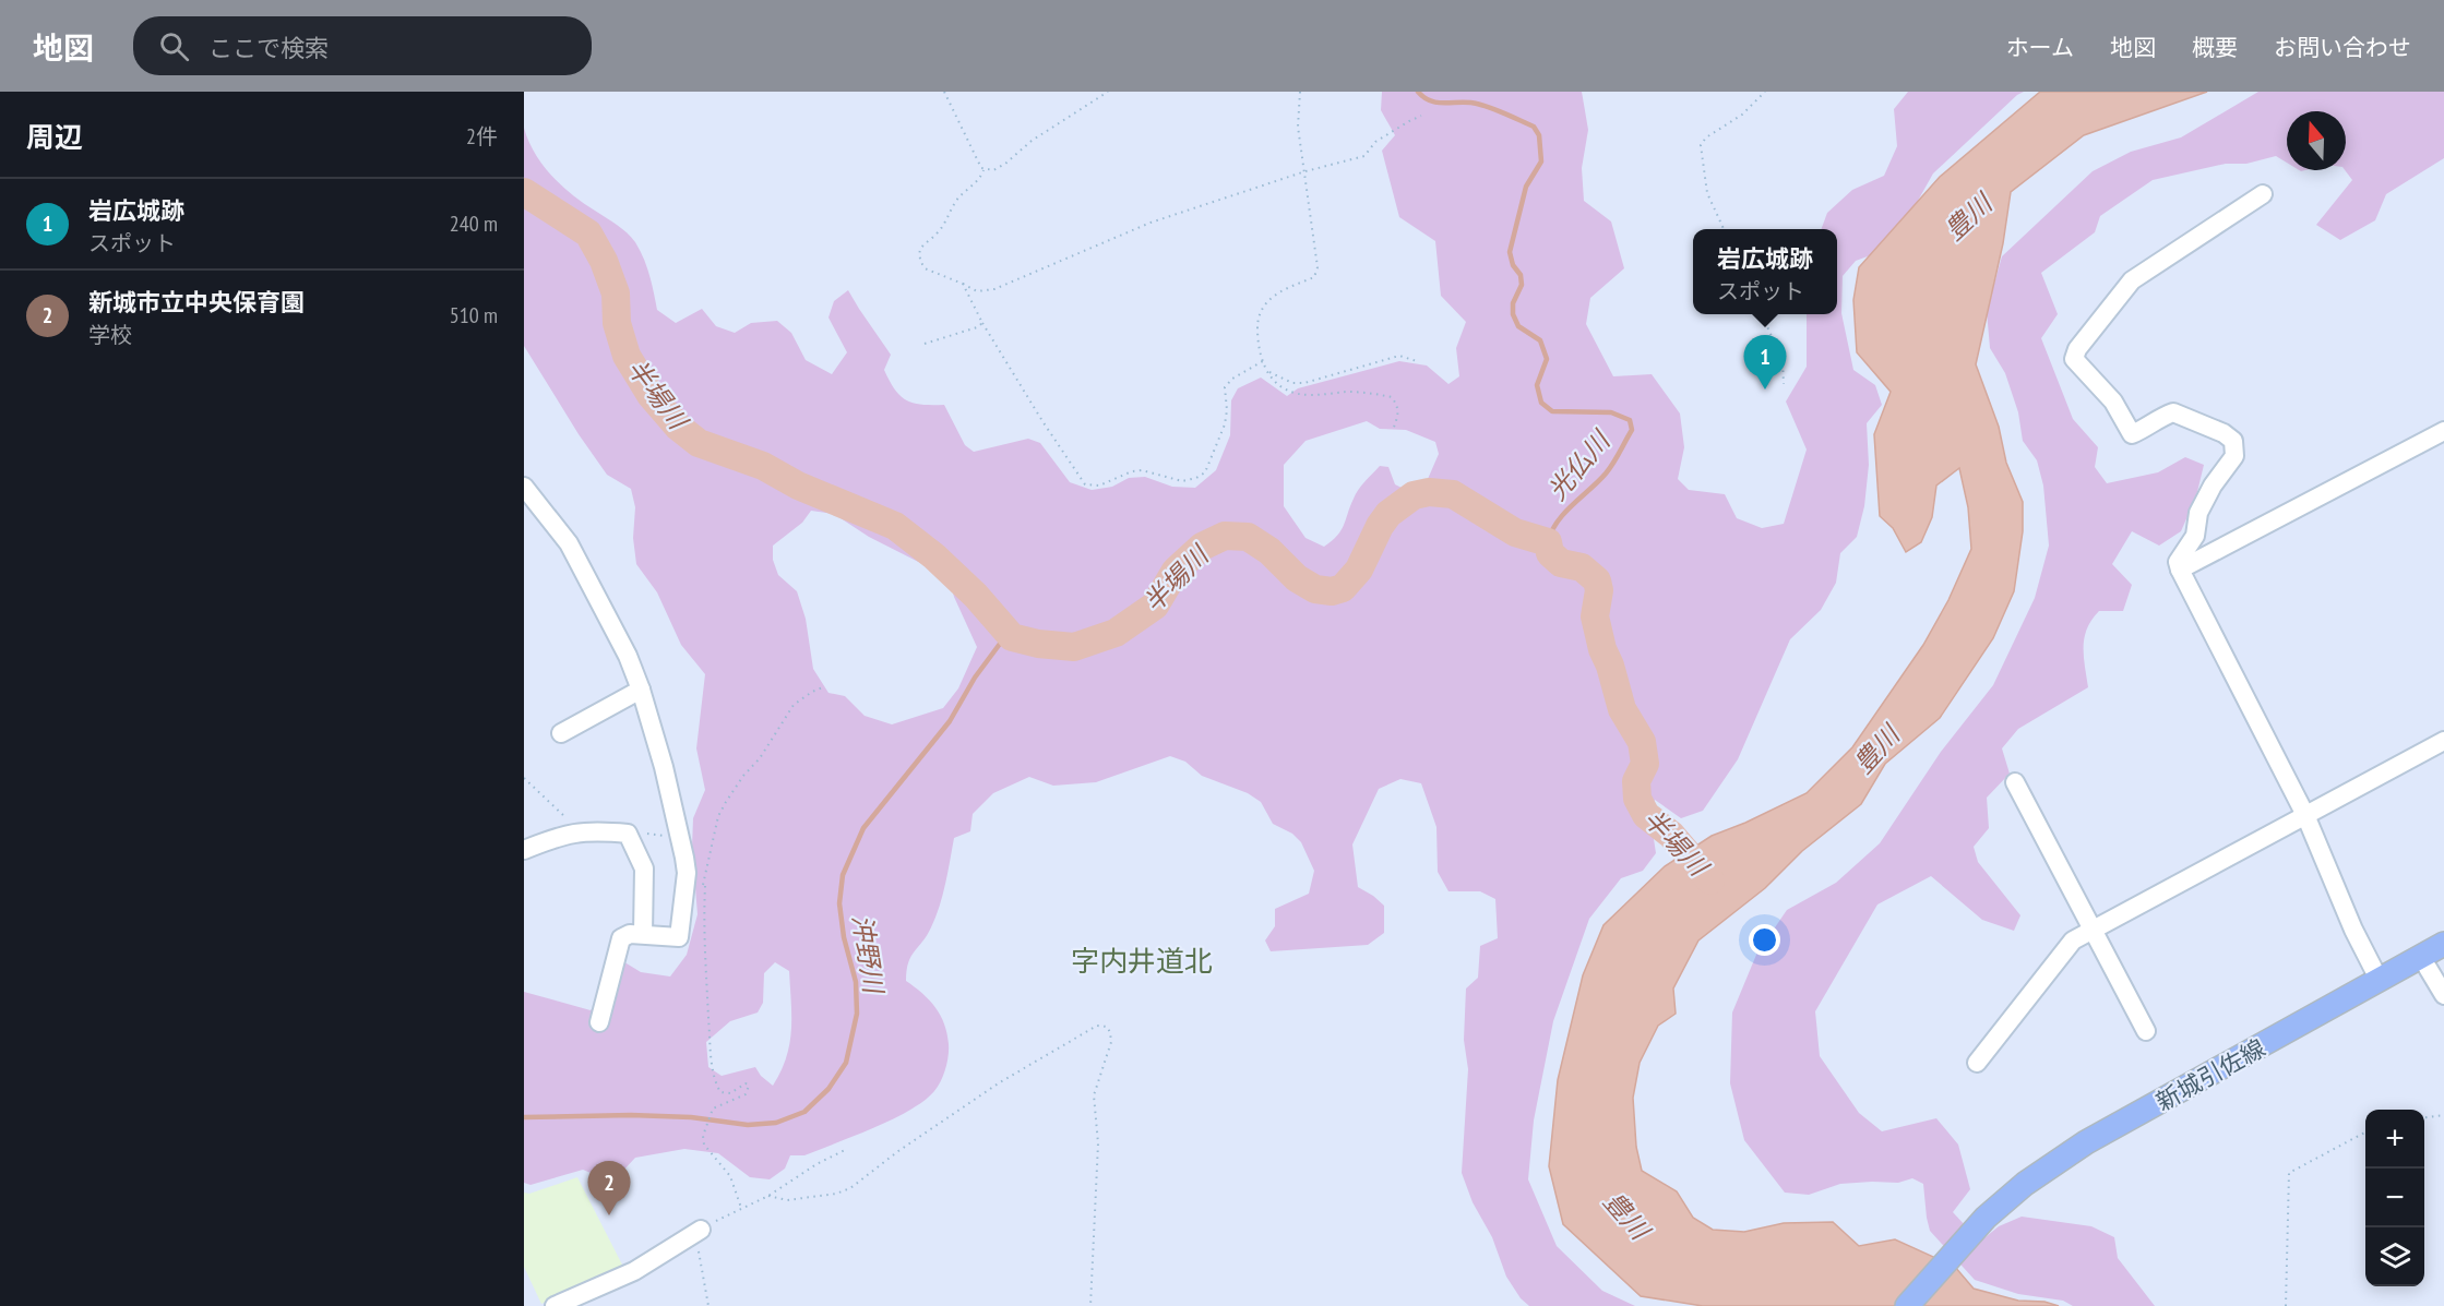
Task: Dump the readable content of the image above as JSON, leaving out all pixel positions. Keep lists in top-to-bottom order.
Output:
{
  "streets": {
    "main road": ["新城引佐線"]
  },
  "districts": ["字内井道北"],
  "water": [
    "豊川",
    "半場川",
    "光仏川",
    "沖野川"
  ],
  "north": "top",
  "page": {
    "header": "地図",
    "search": "ここで検索",
    "nav": [
      "ホーム",
      "地図",
      "概要",
      "お問い合わせ"
    ],
    "heading": ["周辺", "2件"],
    "list": [
      {
        "mark": "1",
        "name": "岩広城跡",
        "note": "スポット",
        "value": "240 m"
      },
      {
        "mark": "2",
        "name": "新城市立中央保育園",
        "note": "学校",
        "value": "510 m"
      }
    ],
    "popup": ["岩広城跡", "スポット"],
    "pins": ["1", "2"],
    "map_buttons": ["+", "−"]
  }
}
